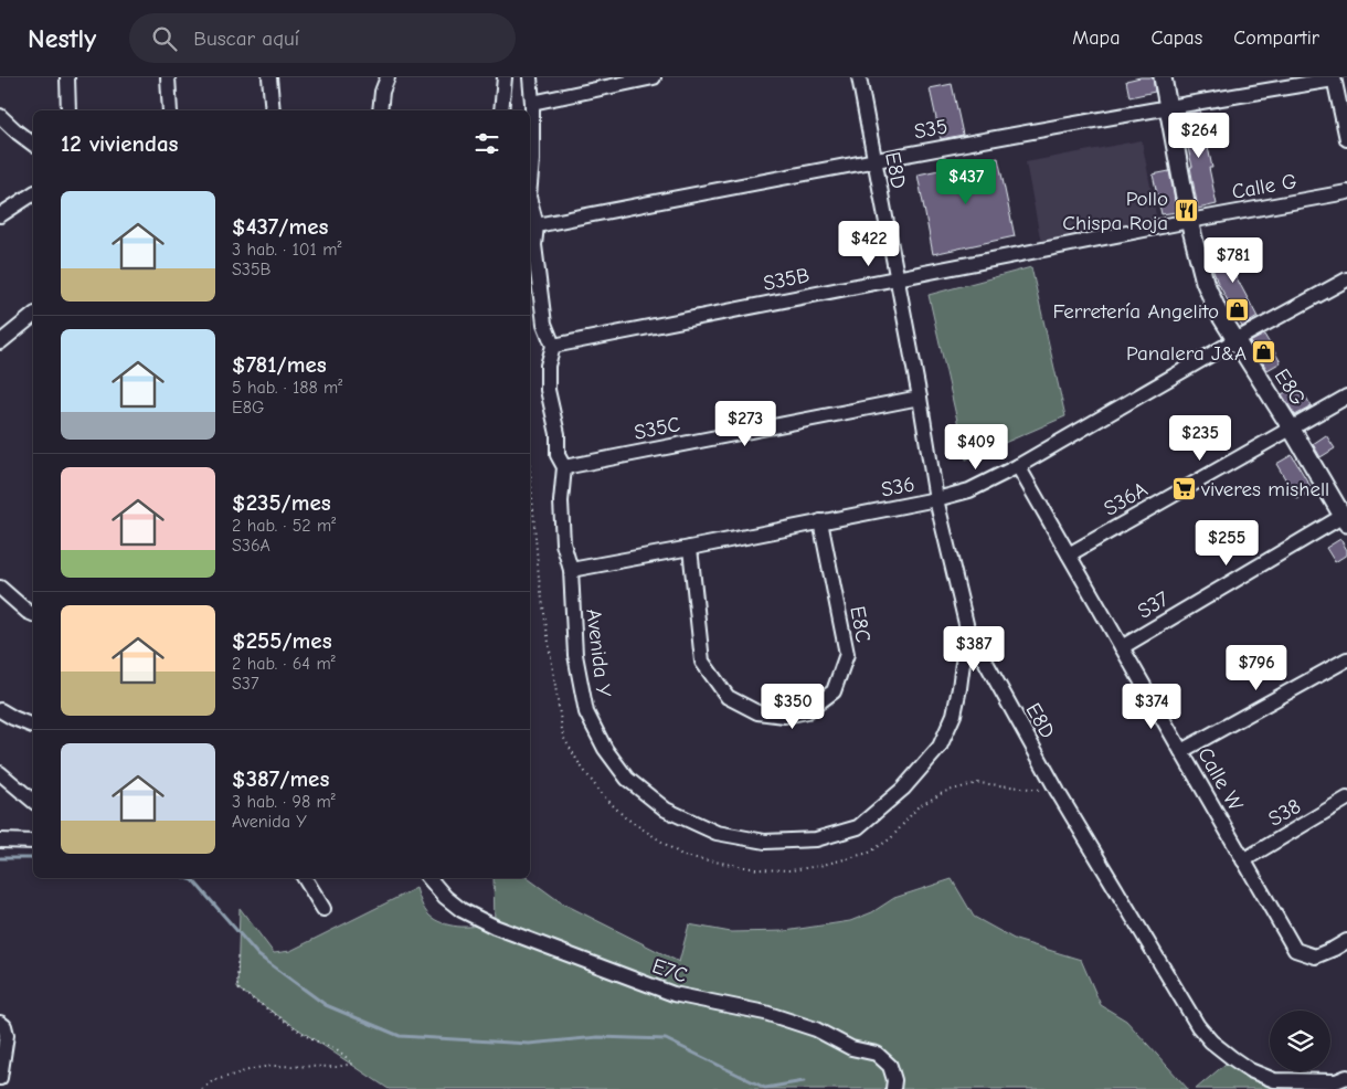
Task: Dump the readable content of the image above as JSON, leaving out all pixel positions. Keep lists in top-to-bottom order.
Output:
{
  "streets": {
    "street": [
      "S35",
      "E8D",
      "Calle G",
      "S35B",
      "E8G",
      "S35C",
      "S36",
      "S36A",
      "S37",
      "E8C",
      "Avenida Y",
      "Calle W",
      "S38",
      "E7C"
    ]
  },
  "crossings": [
    ["S35", "E8D"],
    ["S35", "E8G"],
    ["E8D", "S35B"],
    ["E8D", "S35C"],
    ["E8D", "S36"],
    ["E8D", "Avenida Y"],
    ["Calle G", "S35B"],
    ["Calle G", "E8G"],
    ["S35B", "E8G"],
    ["S35B", "Avenida Y"],
    ["E8G", "S36"],
    ["E8G", "S36A"],
    ["E8G", "S37"],
    ["S35C", "Avenida Y"],
    ["S36", "E8C"],
    ["S36", "Avenida Y"],
    ["S36", "Calle W"],
    ["S36A", "Calle W"],
    ["S37", "Calle W"],
    ["Calle W", "S38"]
  ],
  "places": {
    "restaurant": ["Pollo Chispa Roja"],
    "shop": ["Ferretería Angelito", "Panalera J&A"],
    "supermarket": ["viveres mishell"]
  },
  "page": {
    "header": "Nestly",
    "search": "Buscar aquí",
    "nav": ["Mapa", "Capas", "Compartir"],
    "heading": "12 viviendas",
    "price": [
      "$264",
      "$437",
      "$422",
      "$781",
      "$273",
      "$235",
      "$409",
      "$255",
      "$387",
      "$796",
      "$350",
      "$374"
    ],
    "list": [
      {
        "name": "$437/mes",
        "note": "3 hab. · 101 m² · S35B"
      },
      {
        "name": "$781/mes",
        "note": "5 hab. · 188 m² · E8G"
      },
      {
        "name": "$235/mes",
        "note": "2 hab. · 52 m² · S36A"
      },
      {
        "name": "$255/mes",
        "note": "2 hab. · 64 m² · S37"
      },
      {
        "name": "$387/mes",
        "note": "3 hab. · 98 m² · Avenida Y"
      }
    ]
  }
}
